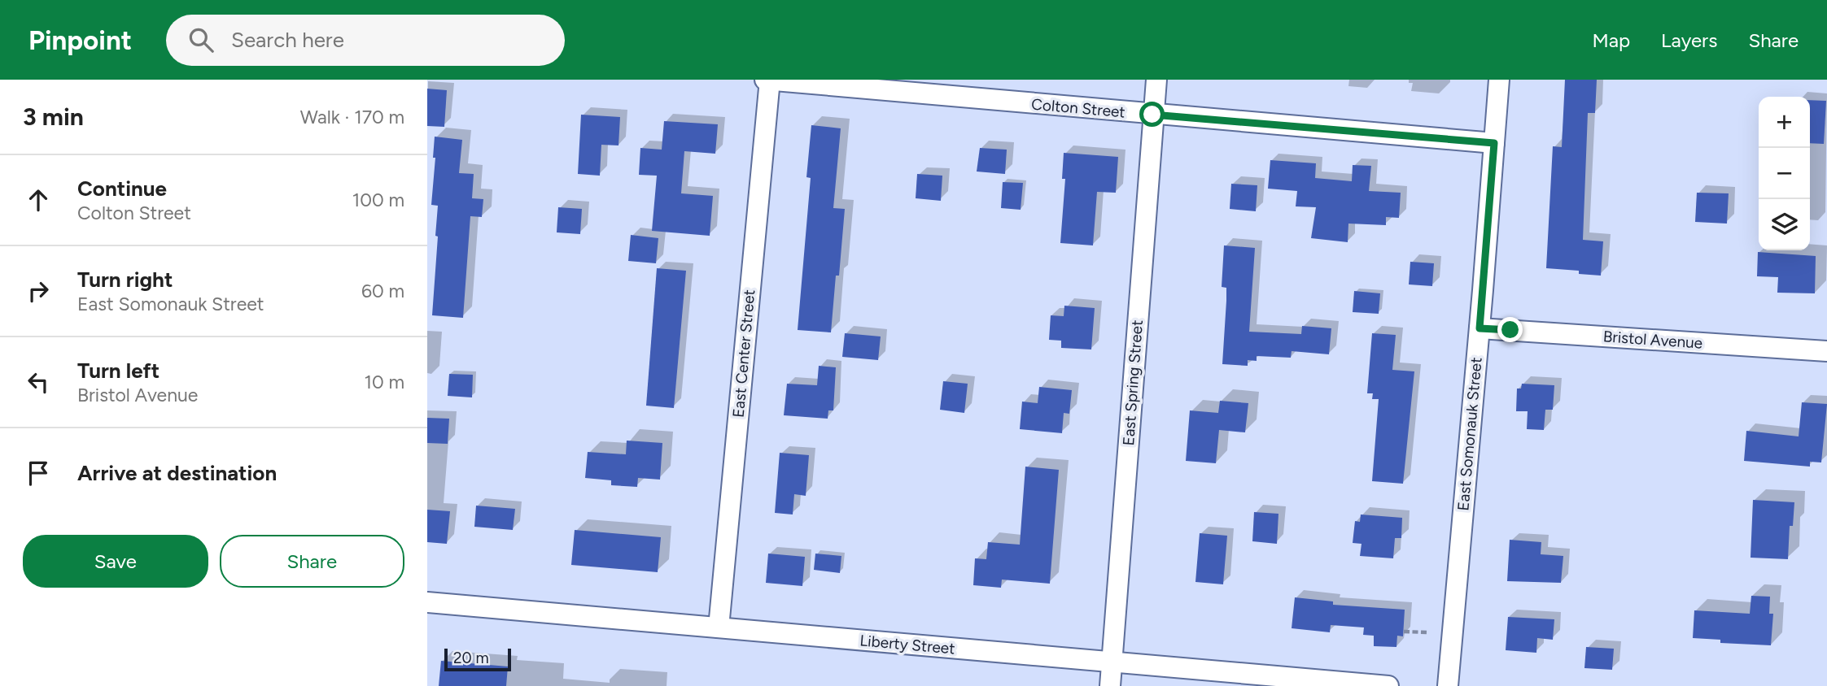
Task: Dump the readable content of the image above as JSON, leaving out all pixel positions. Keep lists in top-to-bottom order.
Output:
{
  "streets": {
    "street": [
      "Colton Street",
      "Bristol Avenue",
      "East Center Street",
      "East Spring Street",
      "East Somonauk Street",
      "Liberty Street"
    ]
  },
  "crossings": [
    ["Colton Street", "East Center Street"],
    ["Colton Street", "East Spring Street"],
    ["Colton Street", "East Somonauk Street"],
    ["Bristol Avenue", "East Somonauk Street"],
    ["East Center Street", "Liberty Street"],
    ["East Spring Street", "Liberty Street"]
  ],
  "scale_bar": "20 m",
  "page": {
    "header": "Pinpoint",
    "search": "Search here",
    "nav": ["Map", "Layers", "Share"],
    "heading": ["3 min", "Walk · 170 m"],
    "map_buttons": ["+", "−"],
    "list": [
      ["Continue", "Colton Street", "100 m"],
      ["Turn right", "East Somonauk Street", "60 m"],
      ["Turn left", "Bristol Avenue", "10 m"],
      "Arrive at destination"
    ],
    "buttons": ["Save", "Share"],
    "scale": "20 m"
  }
}
